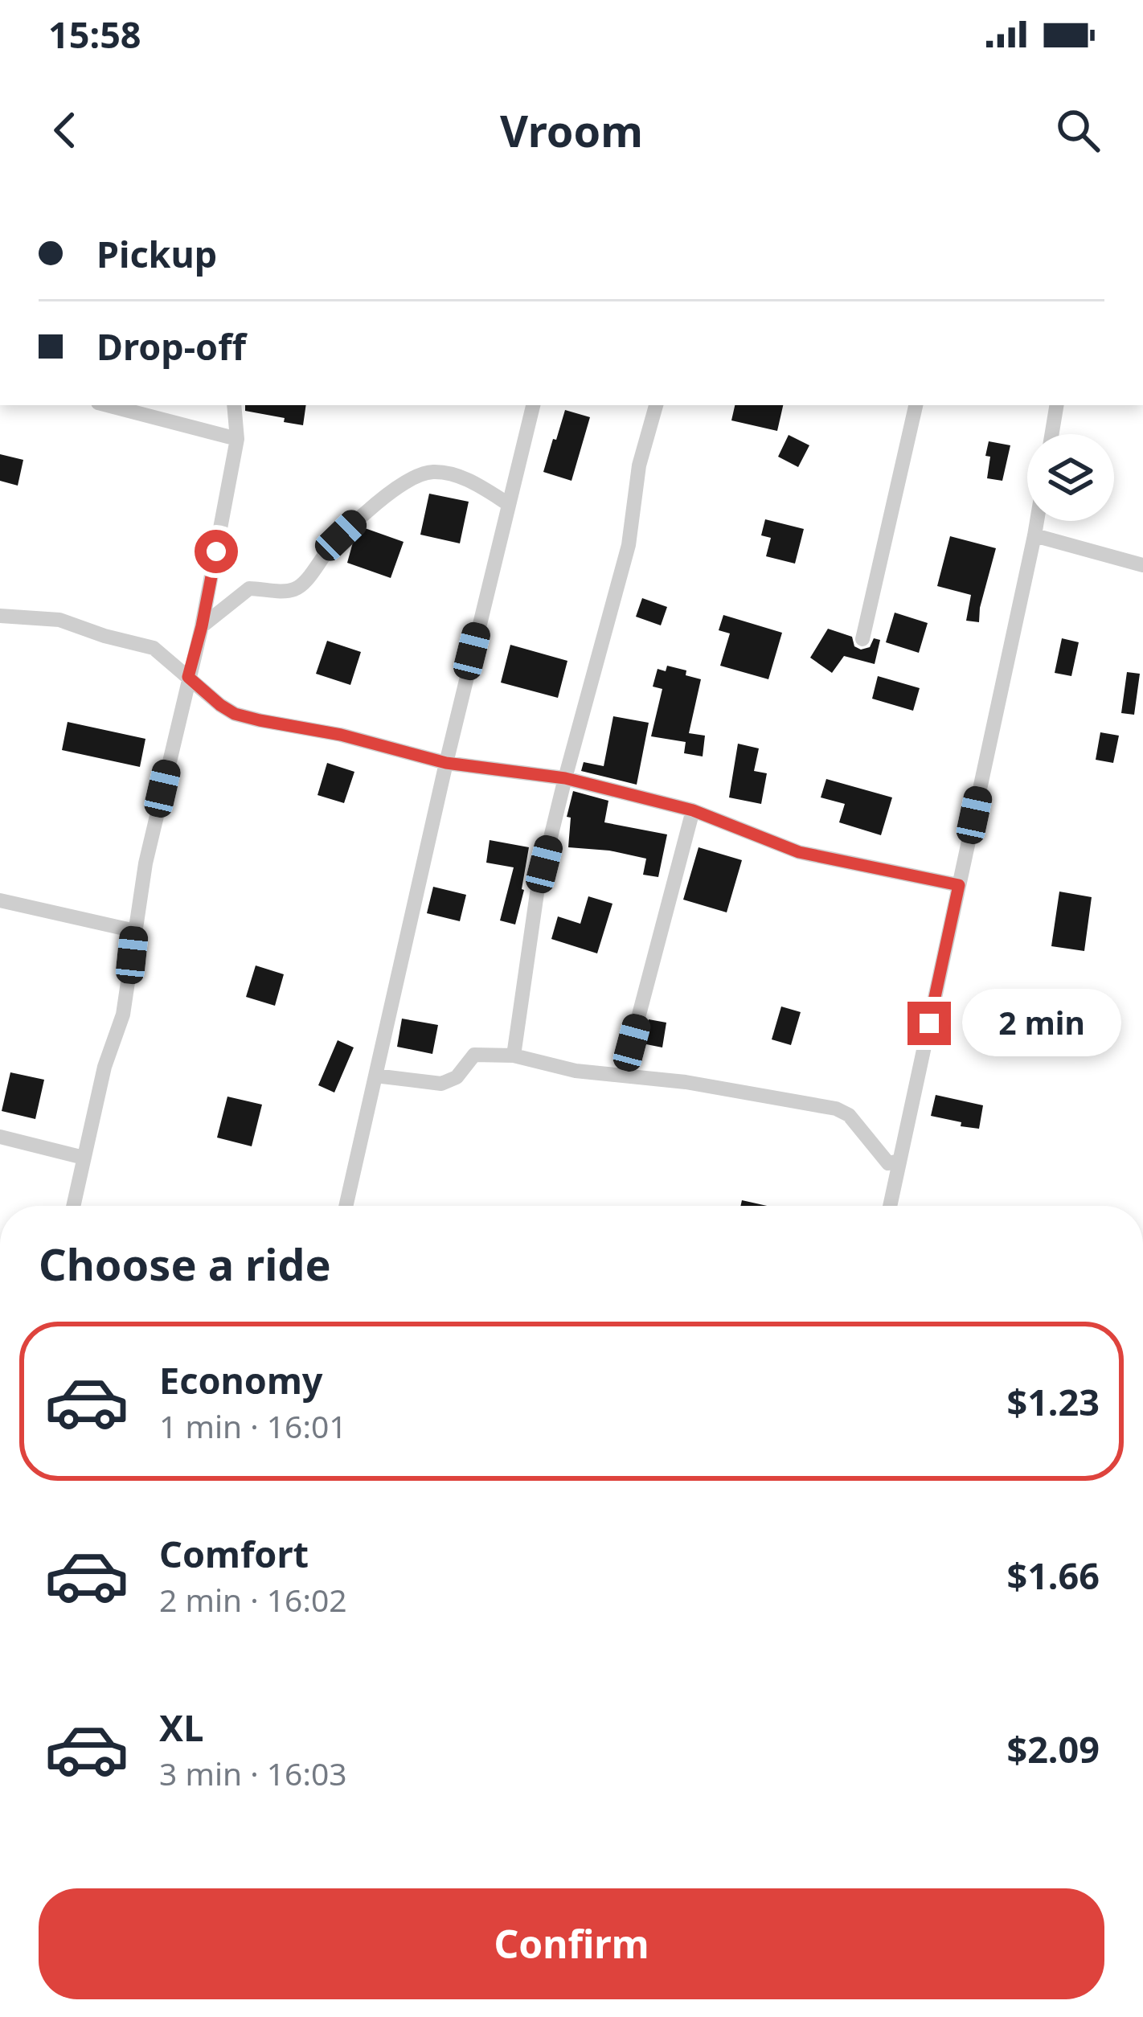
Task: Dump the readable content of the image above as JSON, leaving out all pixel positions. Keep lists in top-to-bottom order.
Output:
{
  "page": {
    "status": "15:58",
    "header": "Vroom",
    "banner": ["Pickup", "Drop-off"],
    "bubble": "2 min",
    "heading": "Choose a ride",
    "list": [
      {
        "name": "Economy",
        "note": "1 min · 16:01",
        "value": "$1.23"
      },
      {
        "name": "Comfort",
        "note": "2 min · 16:02",
        "value": "$1.66"
      },
      {
        "name": "XL",
        "note": "3 min · 16:03",
        "value": "$2.09"
      }
    ],
    "buttons": "Confirm"
  }
}
